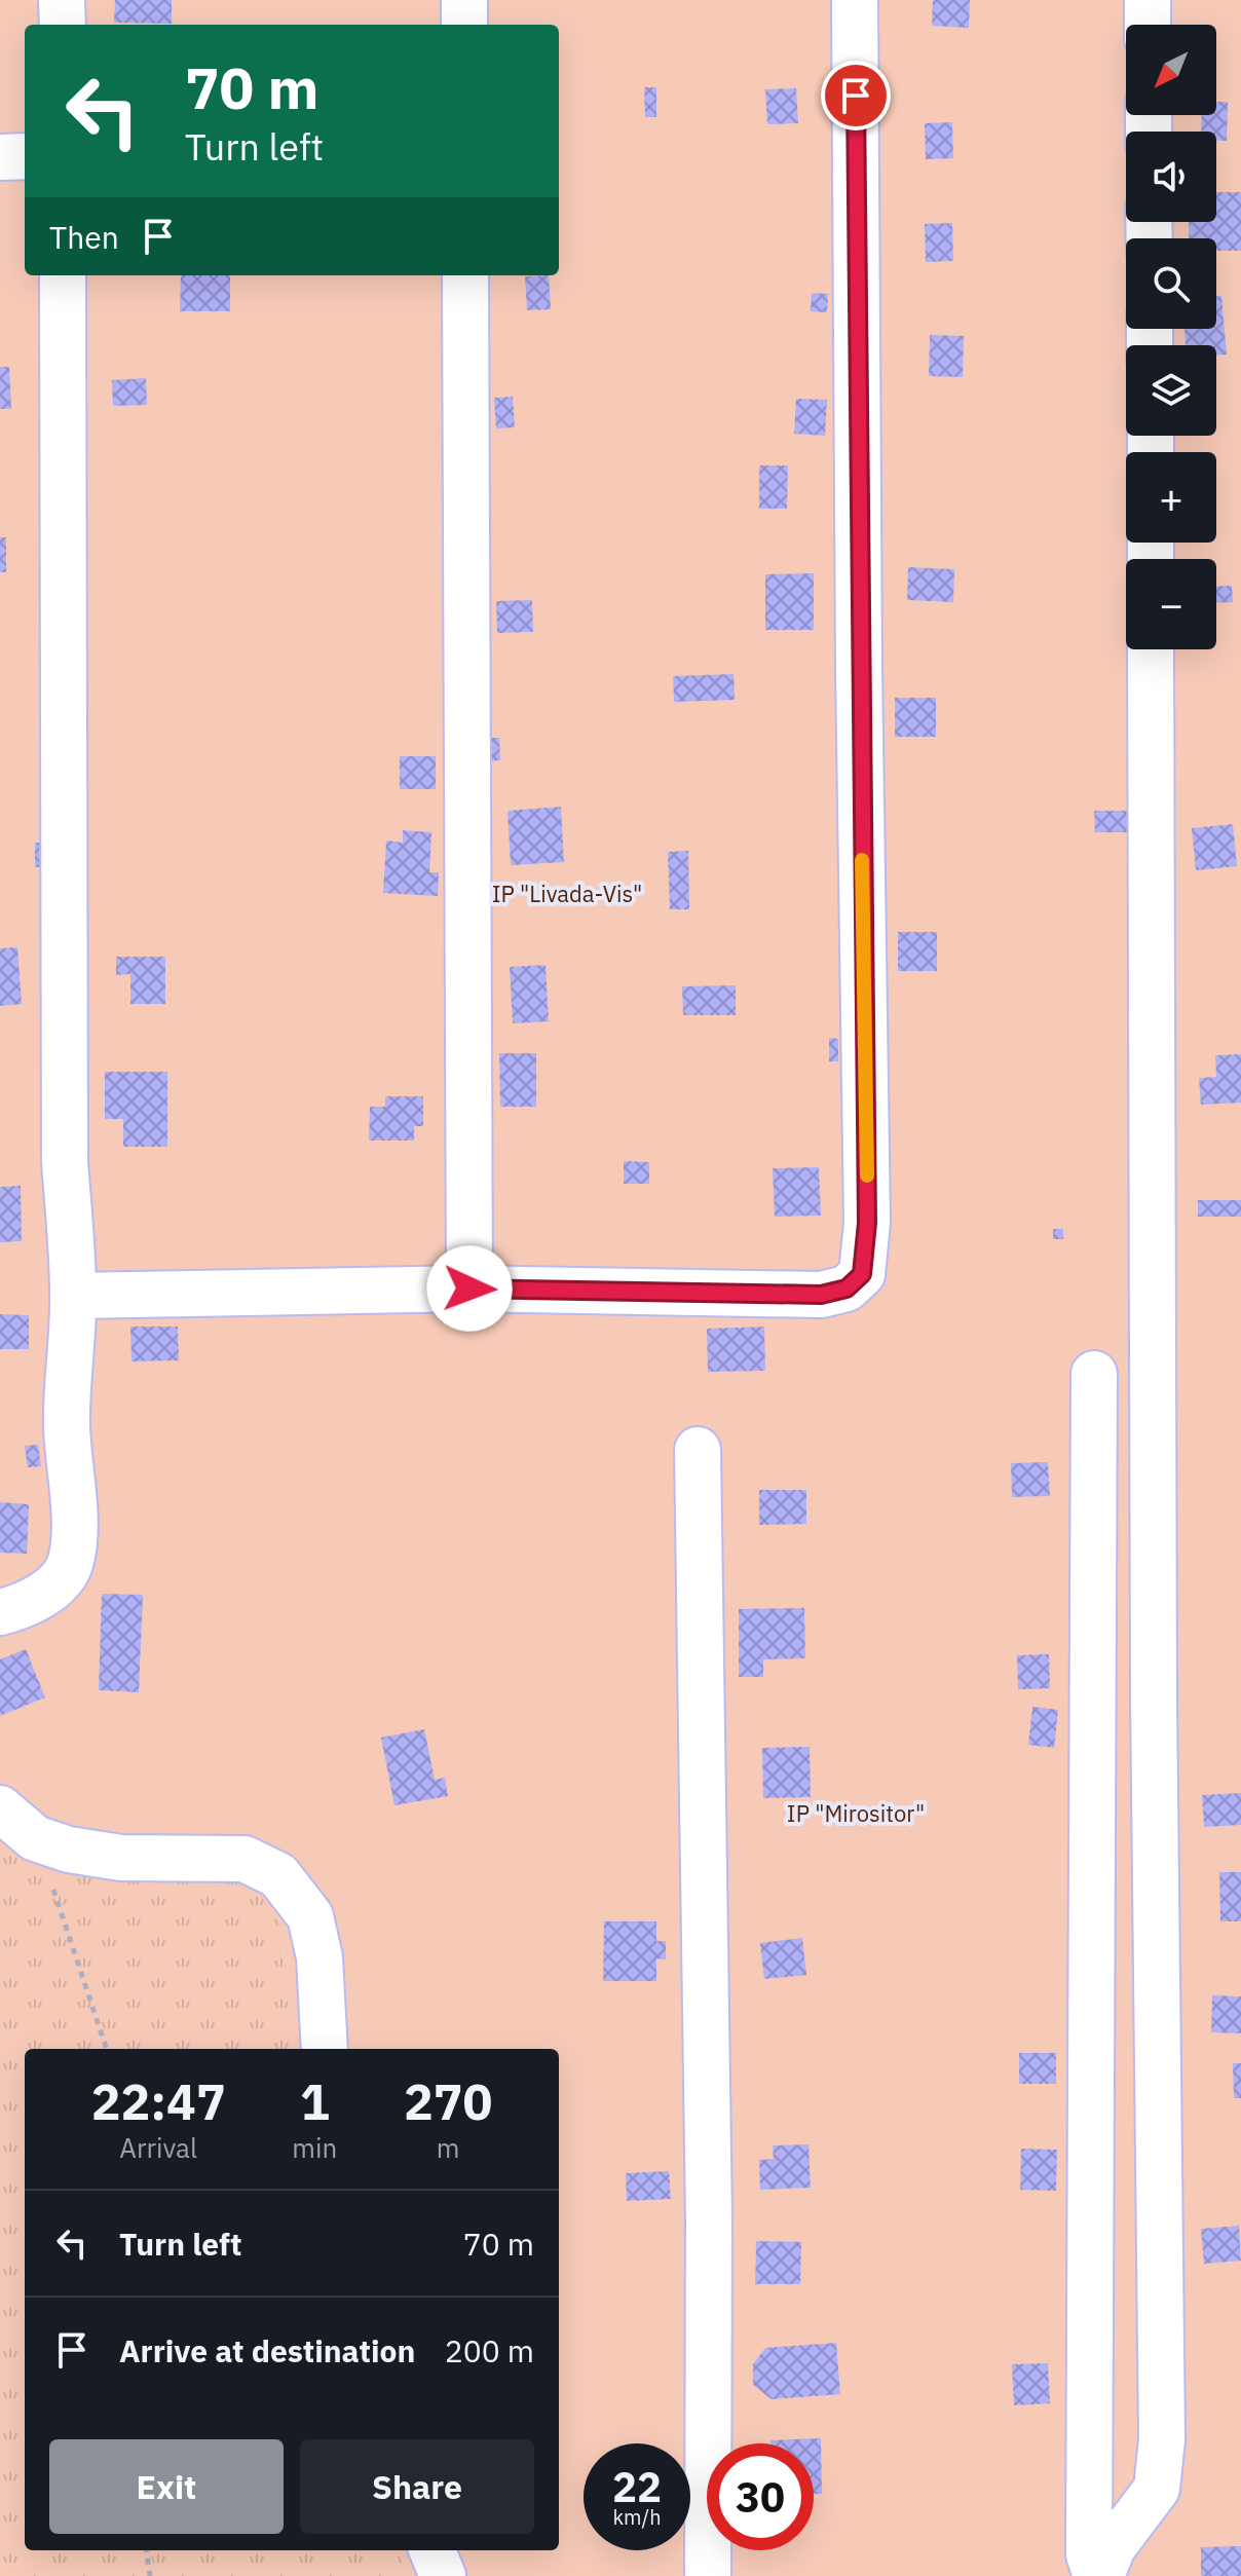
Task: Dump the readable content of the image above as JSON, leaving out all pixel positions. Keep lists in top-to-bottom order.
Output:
{
  "parks": ["IP \"Livada-Vis\"", "IP \"Mirositor\""],
  "north": "bottom left",
  "page": {
    "map_buttons": ["+", "−"],
    "turn": ["70 m", "Turn left"],
    "then": "Then",
    "eta": [
      "22:47",
      "Arrival",
      "1",
      "min",
      "270",
      "m"
    ],
    "list": [
      {
        "name": "Turn left",
        "value": "70 m"
      },
      {
        "name": "Arrive at destination",
        "value": "200 m"
      }
    ],
    "buttons": ["Exit", "Share"],
    "speed": "22 km/h",
    "limit": "30"
  }
}
